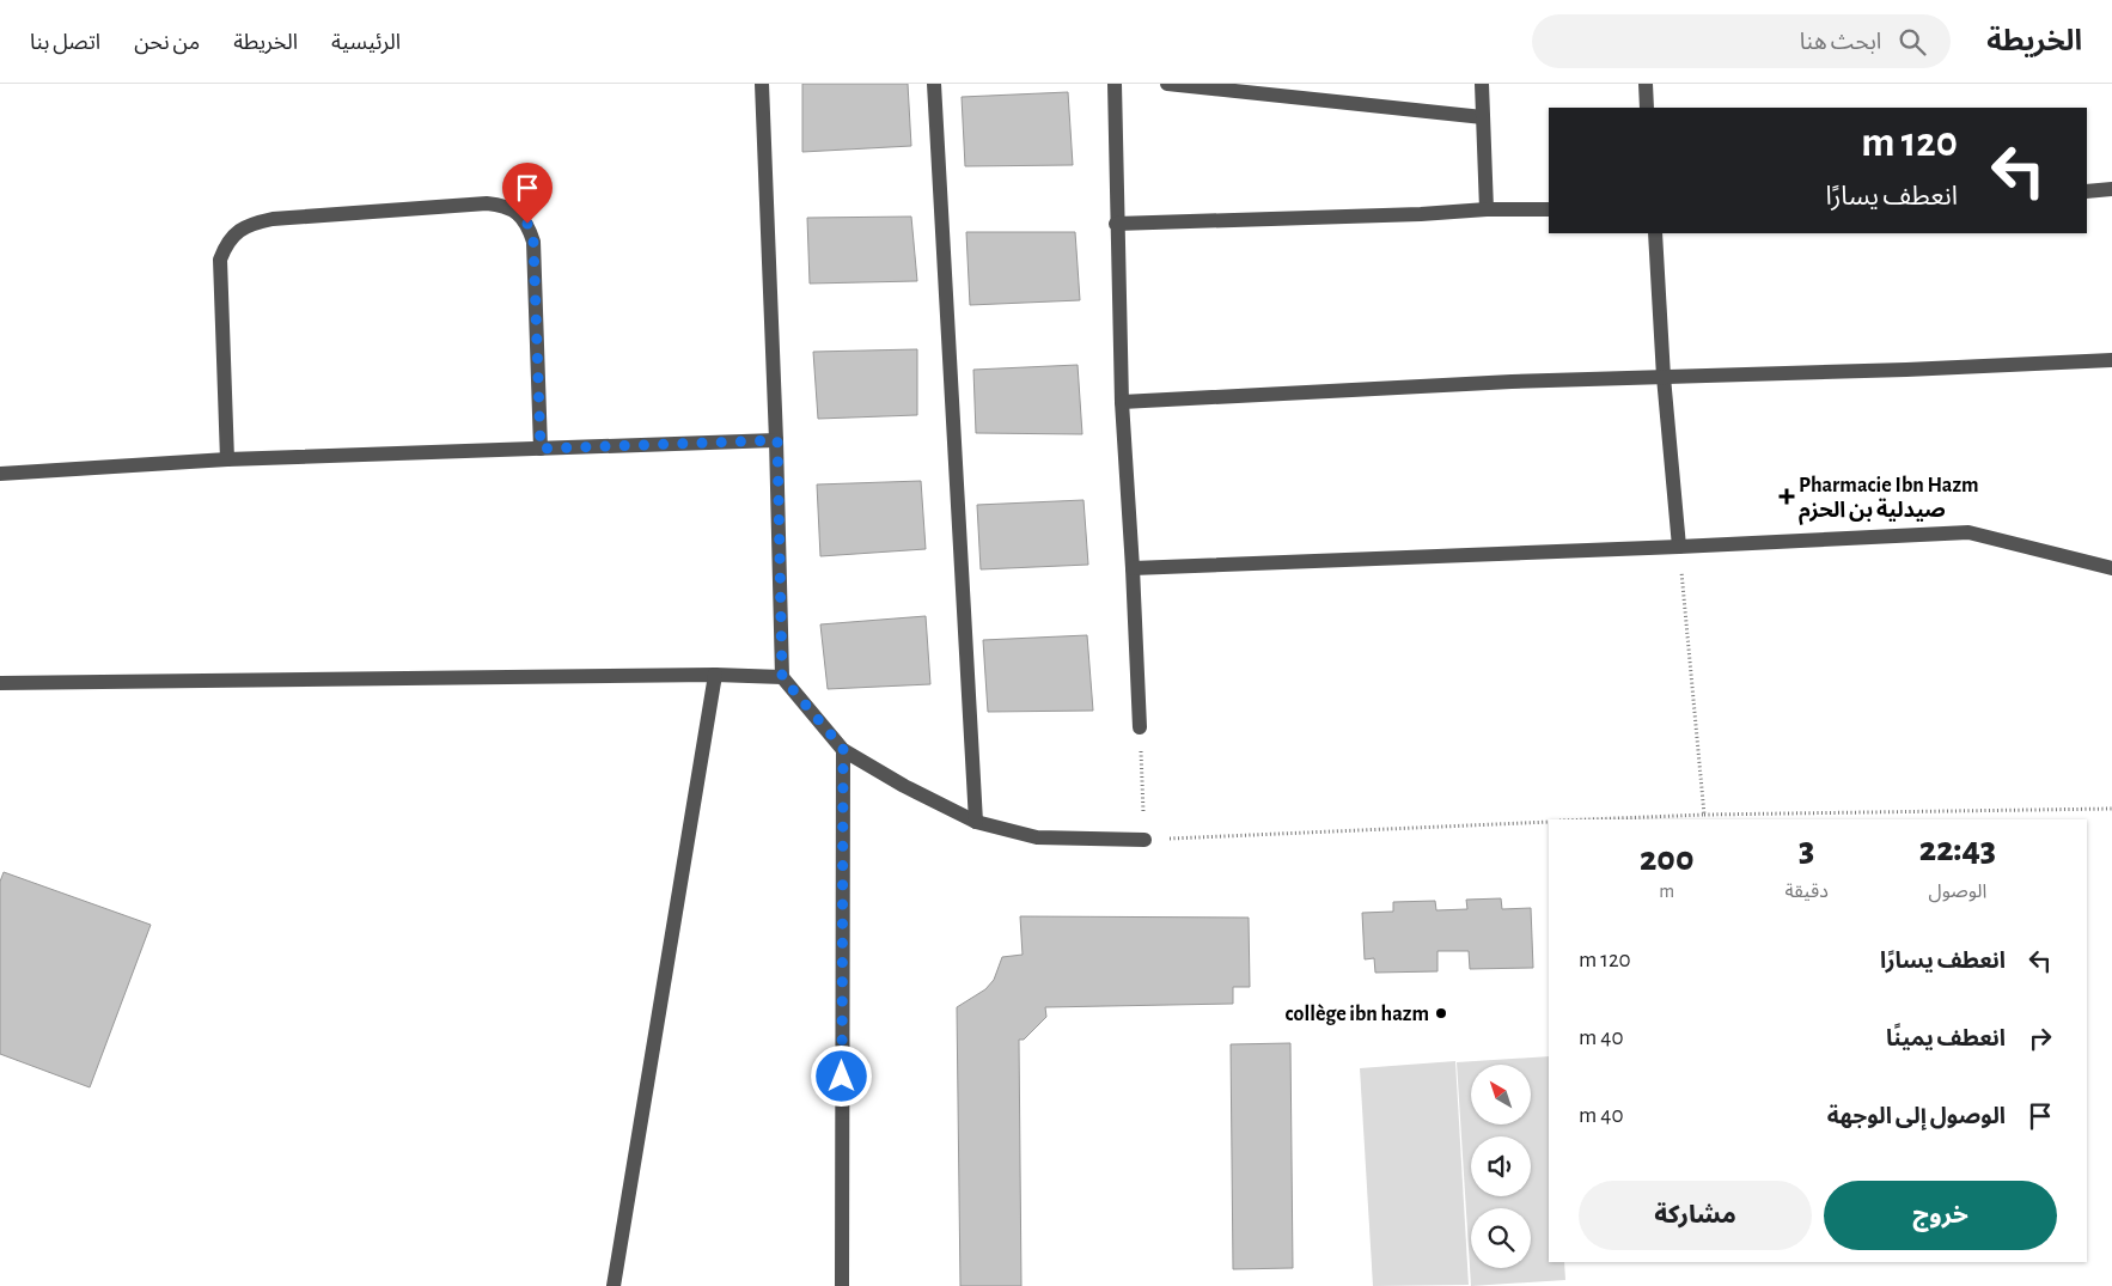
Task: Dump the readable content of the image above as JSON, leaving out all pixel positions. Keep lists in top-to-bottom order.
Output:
{
  "places": {
    "health": ["Pharmacie Ibn Hazm صيدلية بن الحزم"],
    "other": ["collège ibn hazm"]
  },
  "north": "top left",
  "page": {
    "header": "الخريطة",
    "search": "ابحث هنا",
    "nav": [
      "الرئيسية",
      "الخريطة",
      "من نحن",
      "اتصل بنا"
    ],
    "turn": ["120 m", "انعطف يسارًا"],
    "eta": [
      "22:43",
      "الوصول",
      "3",
      "دقيقة",
      "200",
      "m"
    ],
    "list": [
      {
        "name": "انعطف يسارًا",
        "value": "120 m"
      },
      {
        "name": "انعطف يمينًا",
        "value": "40 m"
      },
      {
        "name": "الوصول إلى الوجهة",
        "value": "40 m"
      }
    ],
    "buttons": ["خروج", "مشاركة"]
  }
}
